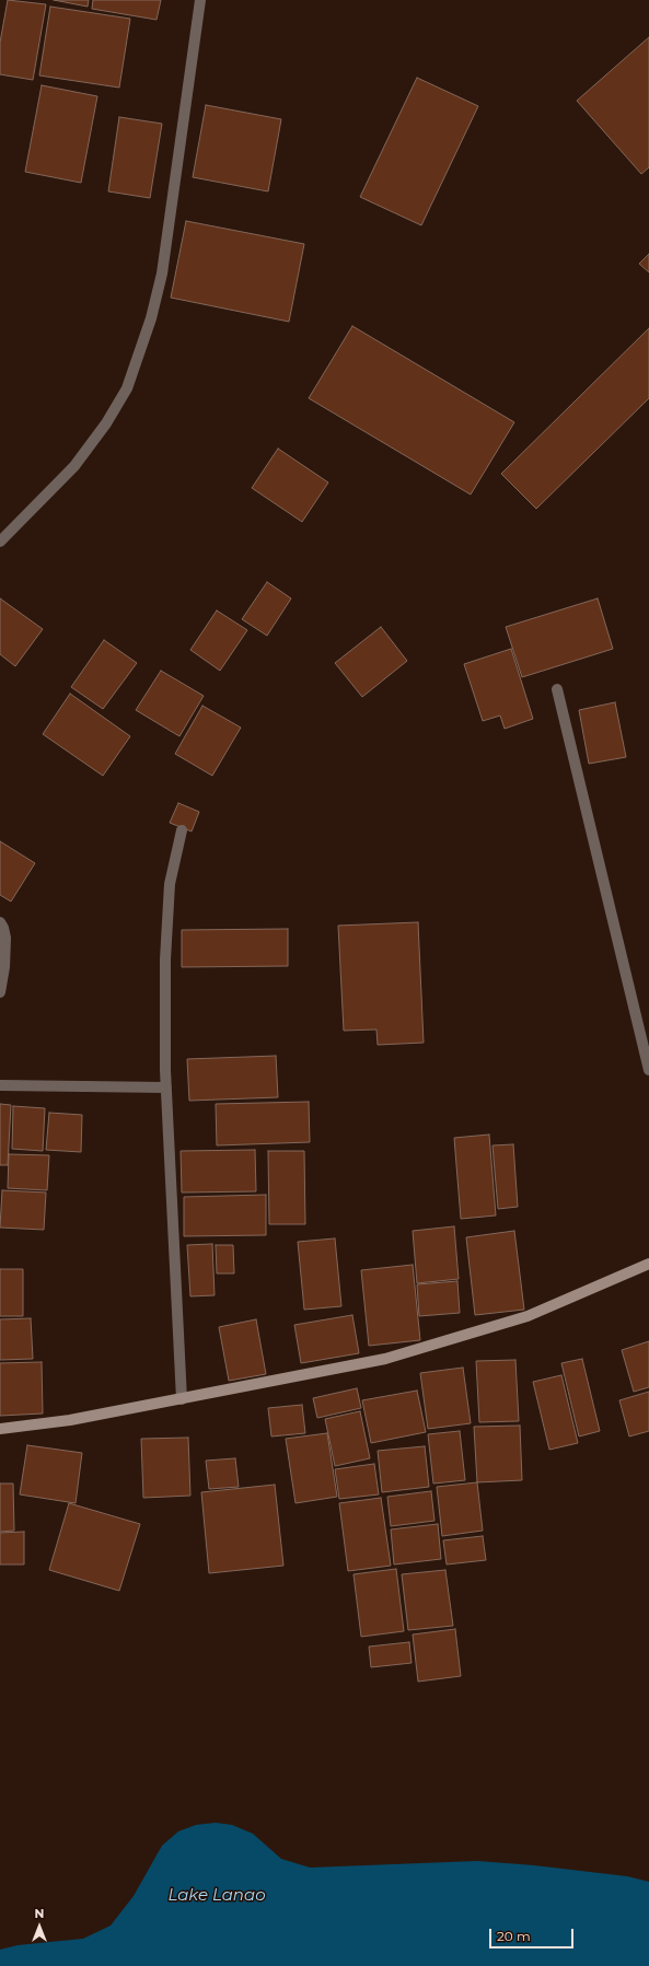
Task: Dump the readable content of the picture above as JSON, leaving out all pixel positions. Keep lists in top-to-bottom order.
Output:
{
  "water": ["Lake Lanao"],
  "scale_bar": "20 m",
  "north": "top"
}
